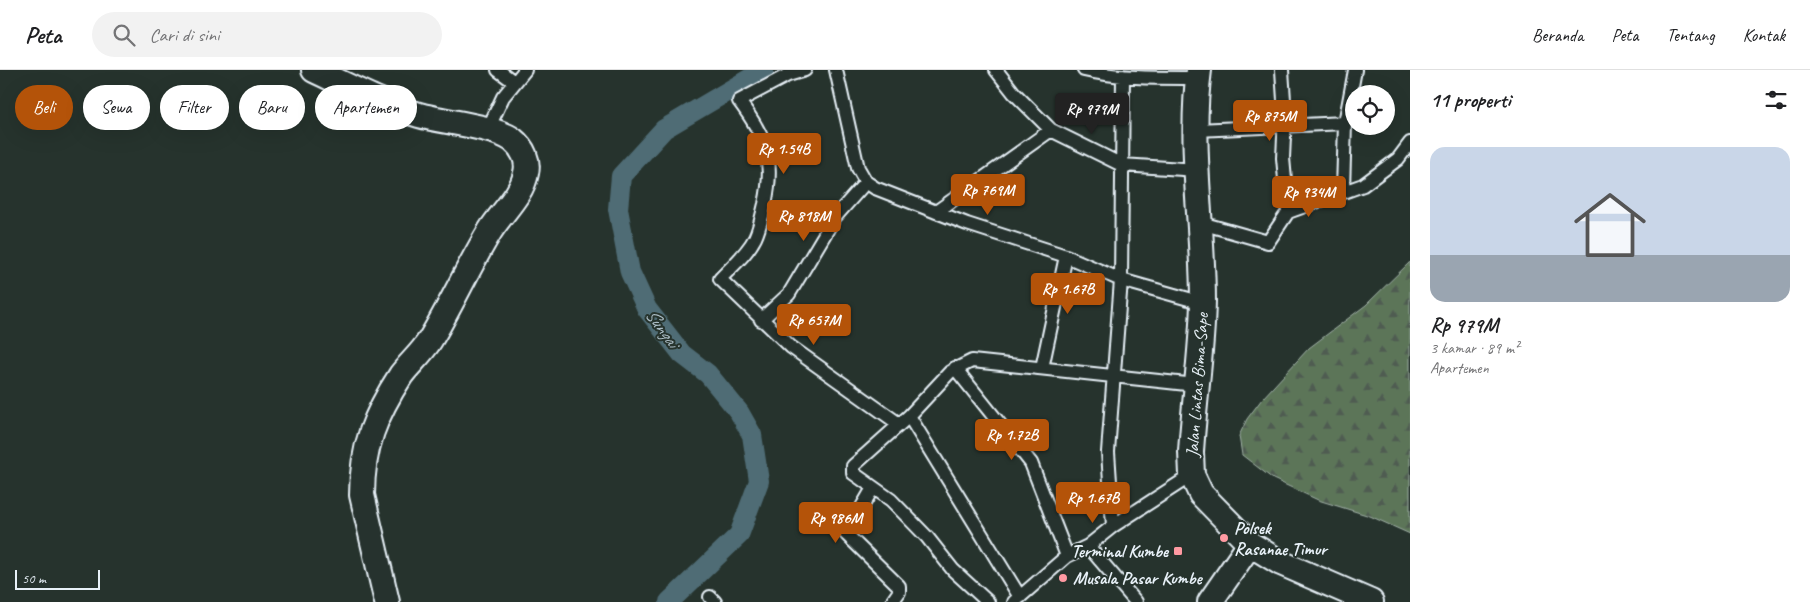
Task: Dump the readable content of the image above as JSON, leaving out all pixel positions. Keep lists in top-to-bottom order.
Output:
{
  "streets": {
    "highway": ["Jalan Lintas Bima-Sape"]
  },
  "water": ["Sungai"],
  "places": {
    "other": ["Polsek Rasanae Timur", "Musala Pasar Kumbe"],
    "transit": ["Terminal Kumbe"]
  },
  "scale_bar": "50 m",
  "page": {
    "header": "Peta",
    "search": "Cari di sini",
    "nav": [
      "Beranda",
      "Peta",
      "Tentang",
      "Kontak"
    ],
    "heading": "11 properti",
    "chip": [
      "Beli",
      "Sewa",
      "Filter",
      "Baru",
      "Apartemen"
    ],
    "price": [
      "Rp 979M",
      "Rp 875M",
      "Rp 1.54B",
      "Rp 769M",
      "Rp 934M",
      "Rp 818M",
      "Rp 1.67B",
      "Rp 657M",
      "Rp 1.72B",
      "Rp 1.67B",
      "Rp 986M"
    ],
    "list": [
      {
        "name": "Rp 979M",
        "note": "3 kamar · 89 m² · Apartemen"
      }
    ],
    "scale": "50 m"
  }
}
